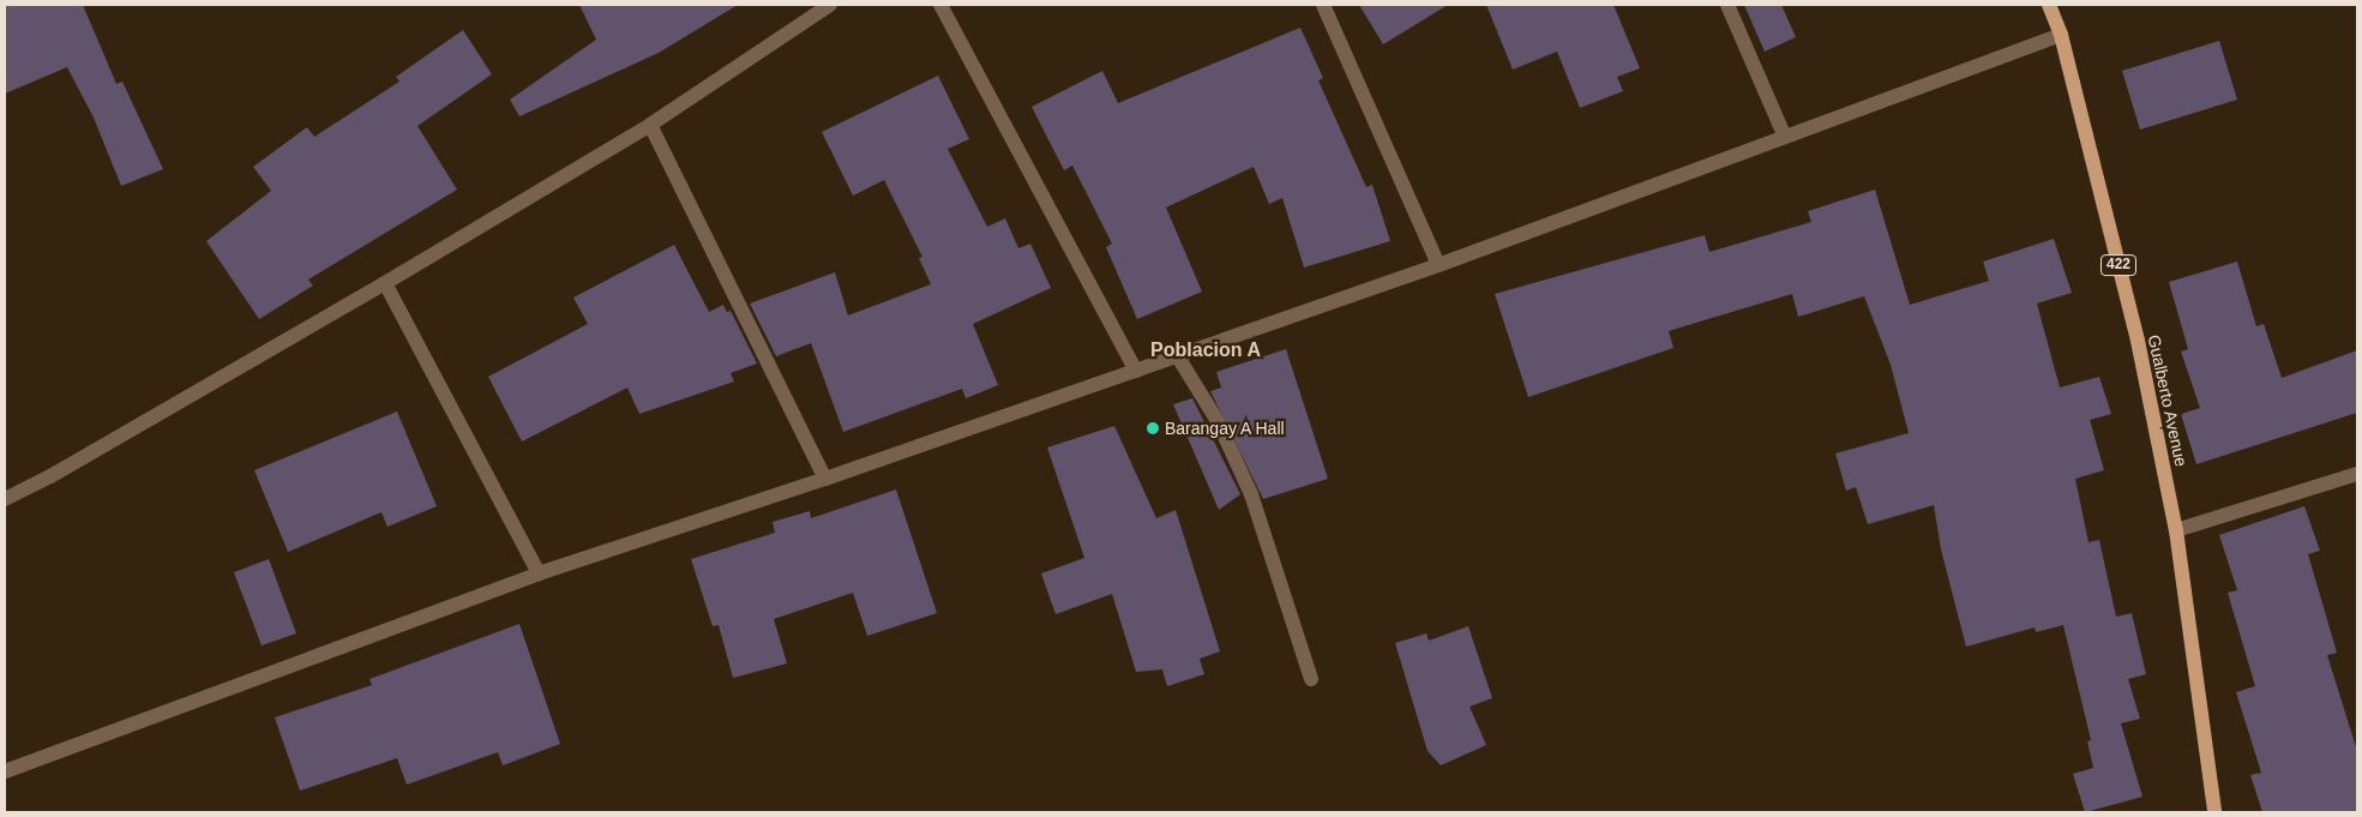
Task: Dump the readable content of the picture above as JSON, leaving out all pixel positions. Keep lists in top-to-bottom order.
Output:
{
  "streets": {
    "main road": ["422", "Gualberto Avenue"]
  },
  "districts": ["Poblacion A"],
  "places": ["Barangay A Hall"]
}
